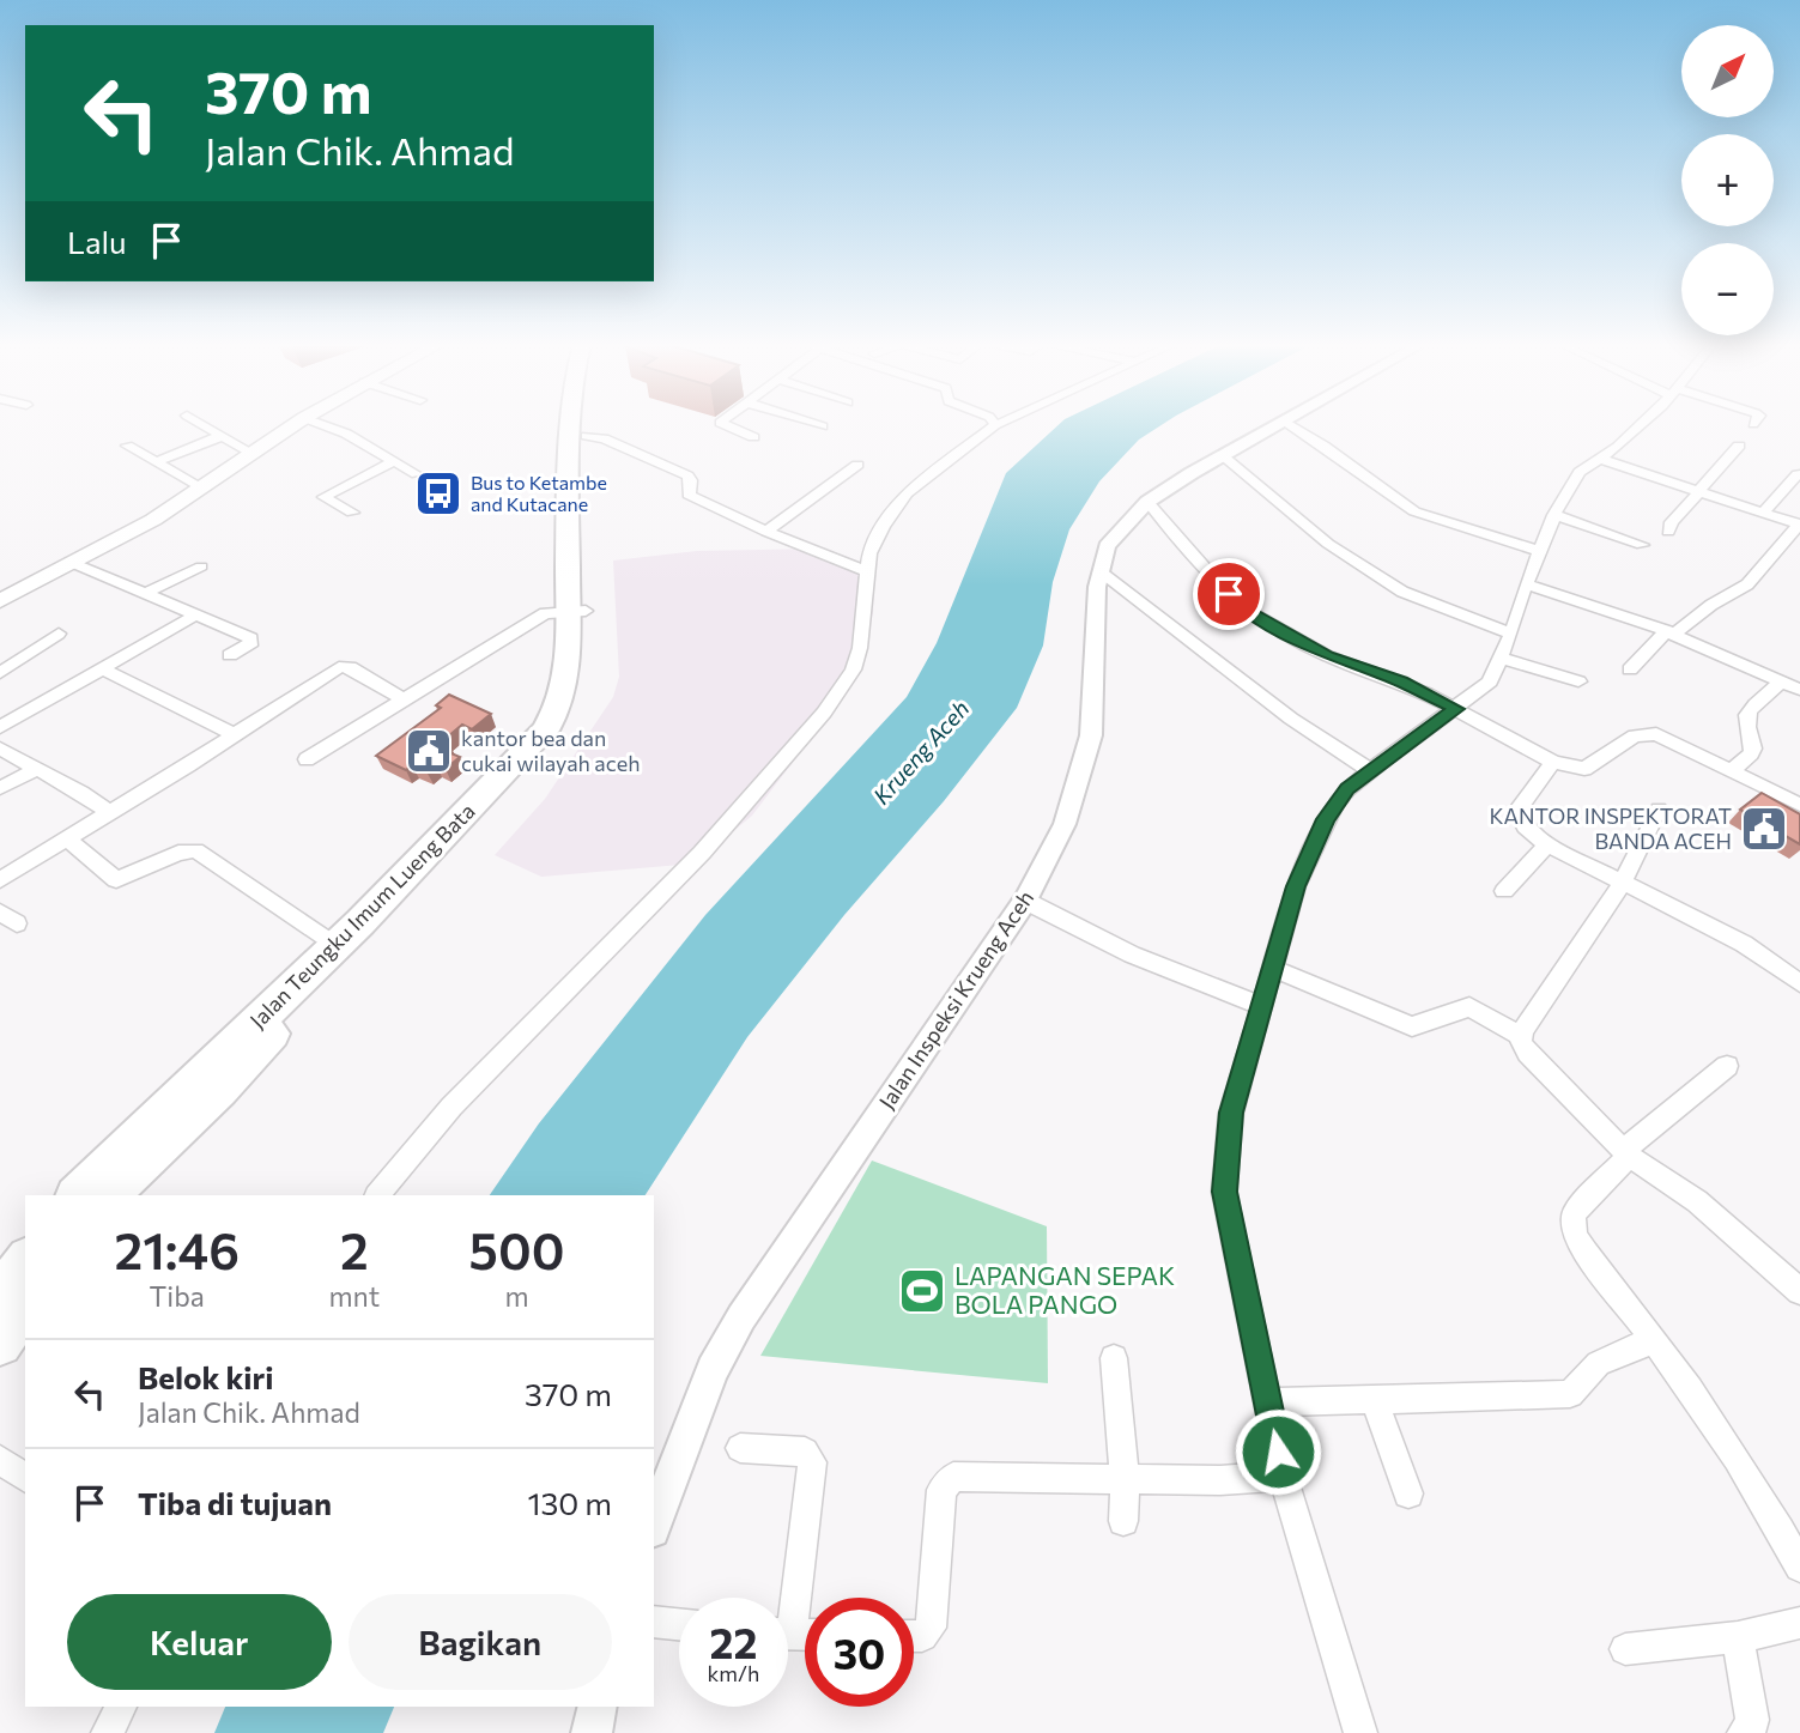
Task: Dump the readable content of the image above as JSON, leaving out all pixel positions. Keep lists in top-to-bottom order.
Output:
{
  "streets": {
    "highway": ["Jalan Teungku Imum Lueng Bata"],
    "street": ["Jalan Inspeksi Krueng Aceh"]
  },
  "water": ["Krueng Aceh"],
  "places": {
    "bus stop": ["Bus to Ketambe and Kutacane"],
    "public building": ["kantor bea dan cukai wilayah aceh", "KANTOR INSPEKTORAT BANDA ACEH"],
    "sports": ["LAPANGAN SEPAK BOLA PANGO"]
  },
  "north": "top right",
  "page": {
    "map_buttons": ["+", "−"],
    "turn": ["370 m", "Jalan Chik. Ahmad"],
    "then": "Lalu",
    "eta": [
      "21:46",
      "Tiba",
      "2",
      "mnt",
      "500",
      "m"
    ],
    "list": [
      {
        "name": "Belok kiri",
        "note": "Jalan Chik. Ahmad",
        "value": "370 m"
      },
      {
        "name": "Tiba di tujuan",
        "value": "130 m"
      }
    ],
    "buttons": ["Keluar", "Bagikan"],
    "speed": "22 km/h",
    "limit": "30"
  }
}
